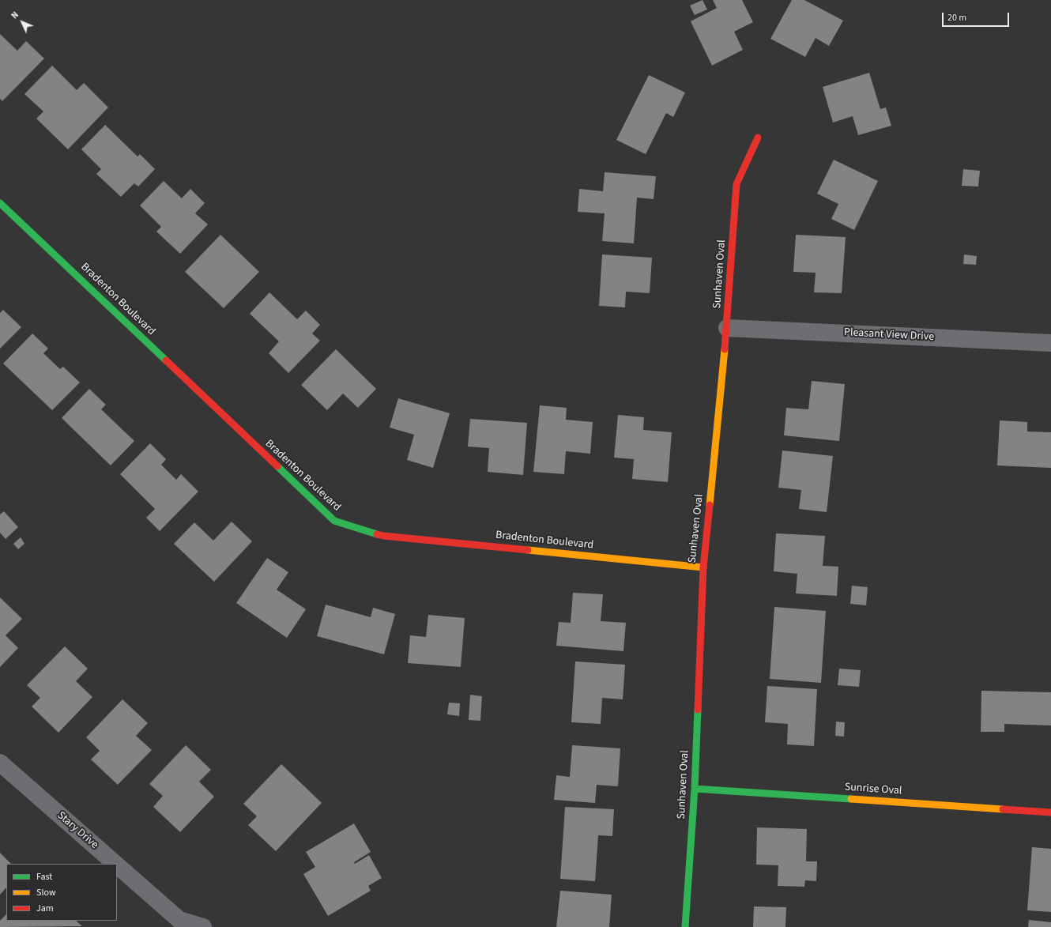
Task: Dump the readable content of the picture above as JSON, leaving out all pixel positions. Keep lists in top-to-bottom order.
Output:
{
  "streets": {
    "street": [
      "Sunhaven Oval",
      "Bradenton Boulevard",
      "Pleasant View Drive",
      "Sunrise Oval",
      "Stary Drive"
    ]
  },
  "crossings": [
    ["Sunhaven Oval", "Bradenton Boulevard"],
    ["Sunhaven Oval", "Pleasant View Drive"],
    ["Sunhaven Oval", "Sunrise Oval"]
  ],
  "legend": ["Fast", "Slow", "Jam"],
  "scale_bar": "20 m",
  "north": "top left"
}
